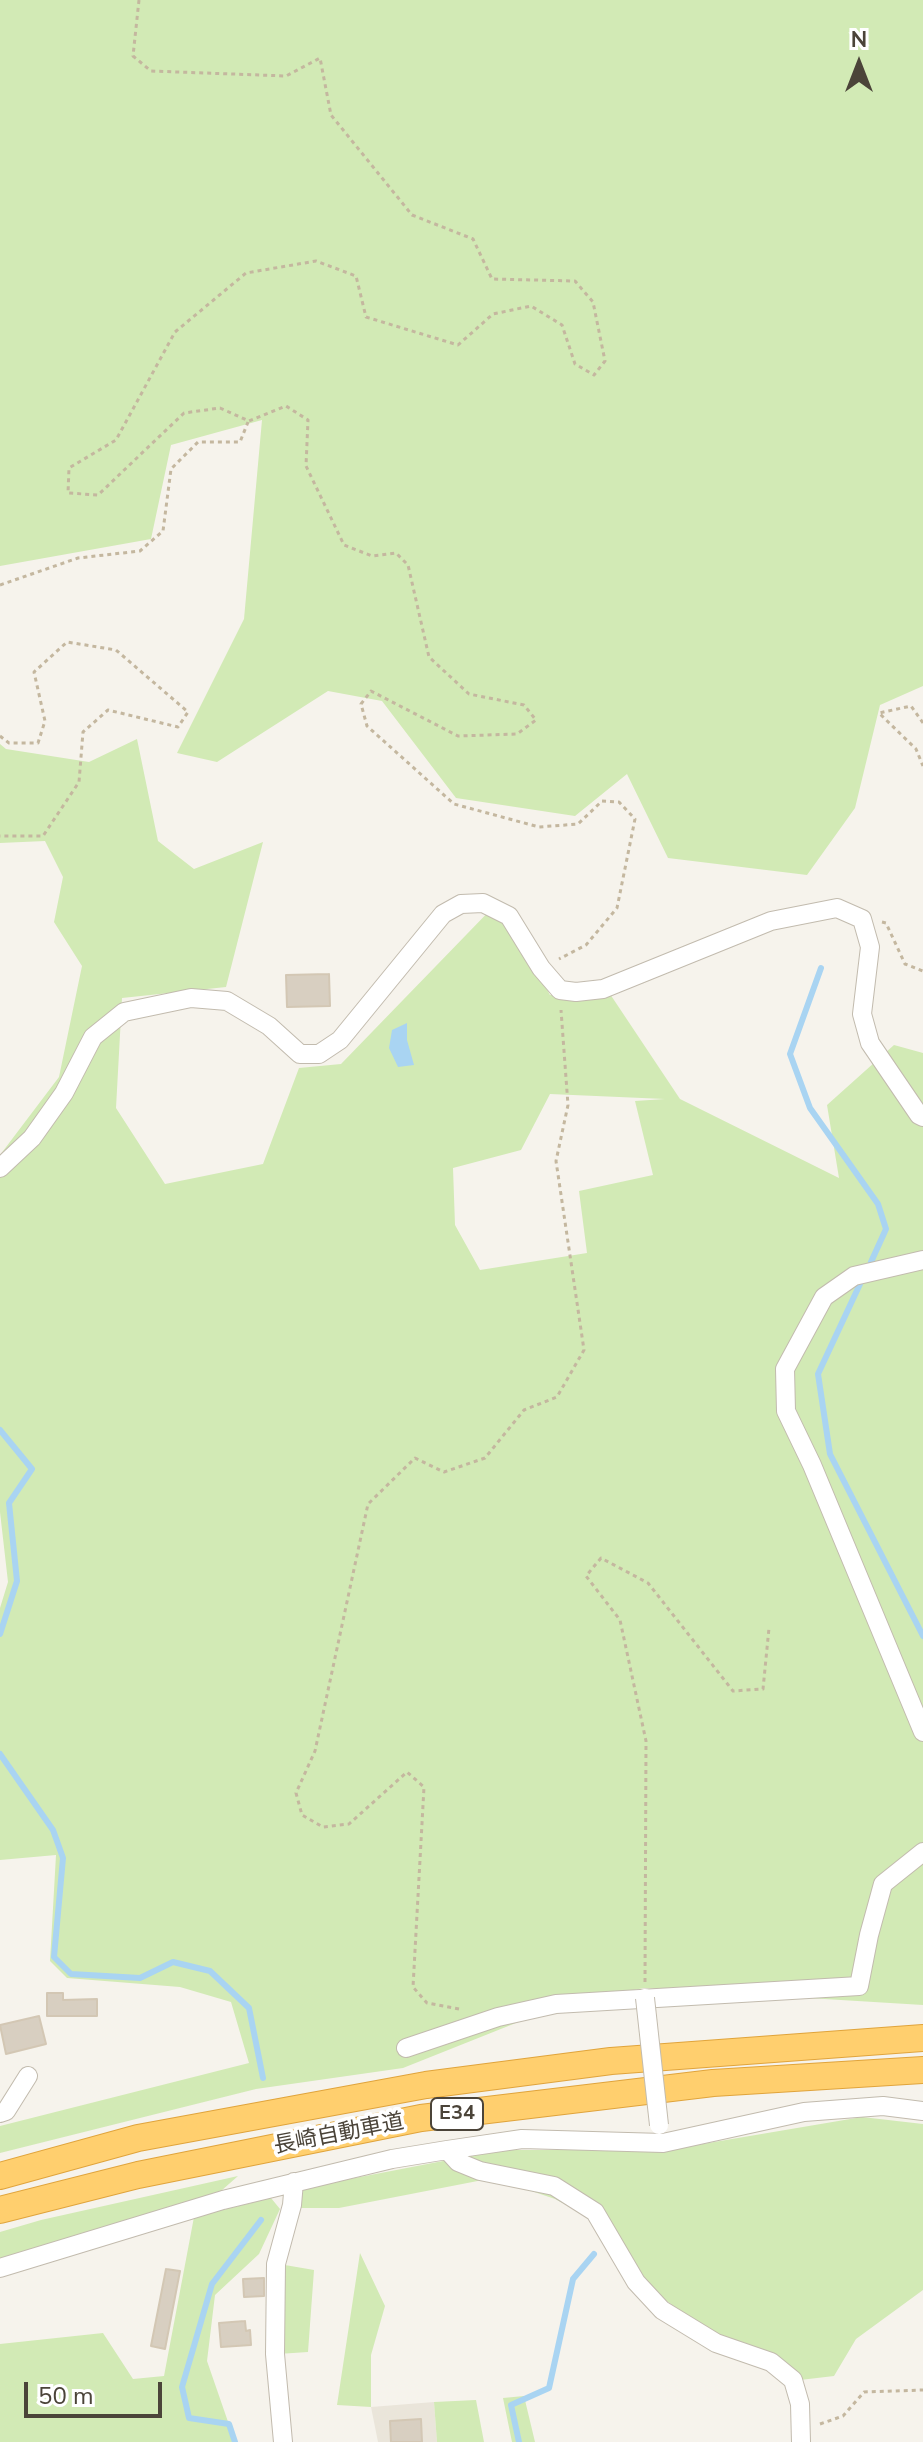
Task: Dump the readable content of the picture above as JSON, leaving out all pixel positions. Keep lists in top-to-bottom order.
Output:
{
  "streets": {
    "highway": ["E34", "長崎自動車道"]
  },
  "scale_bar": "50 m",
  "north": "top"
}
